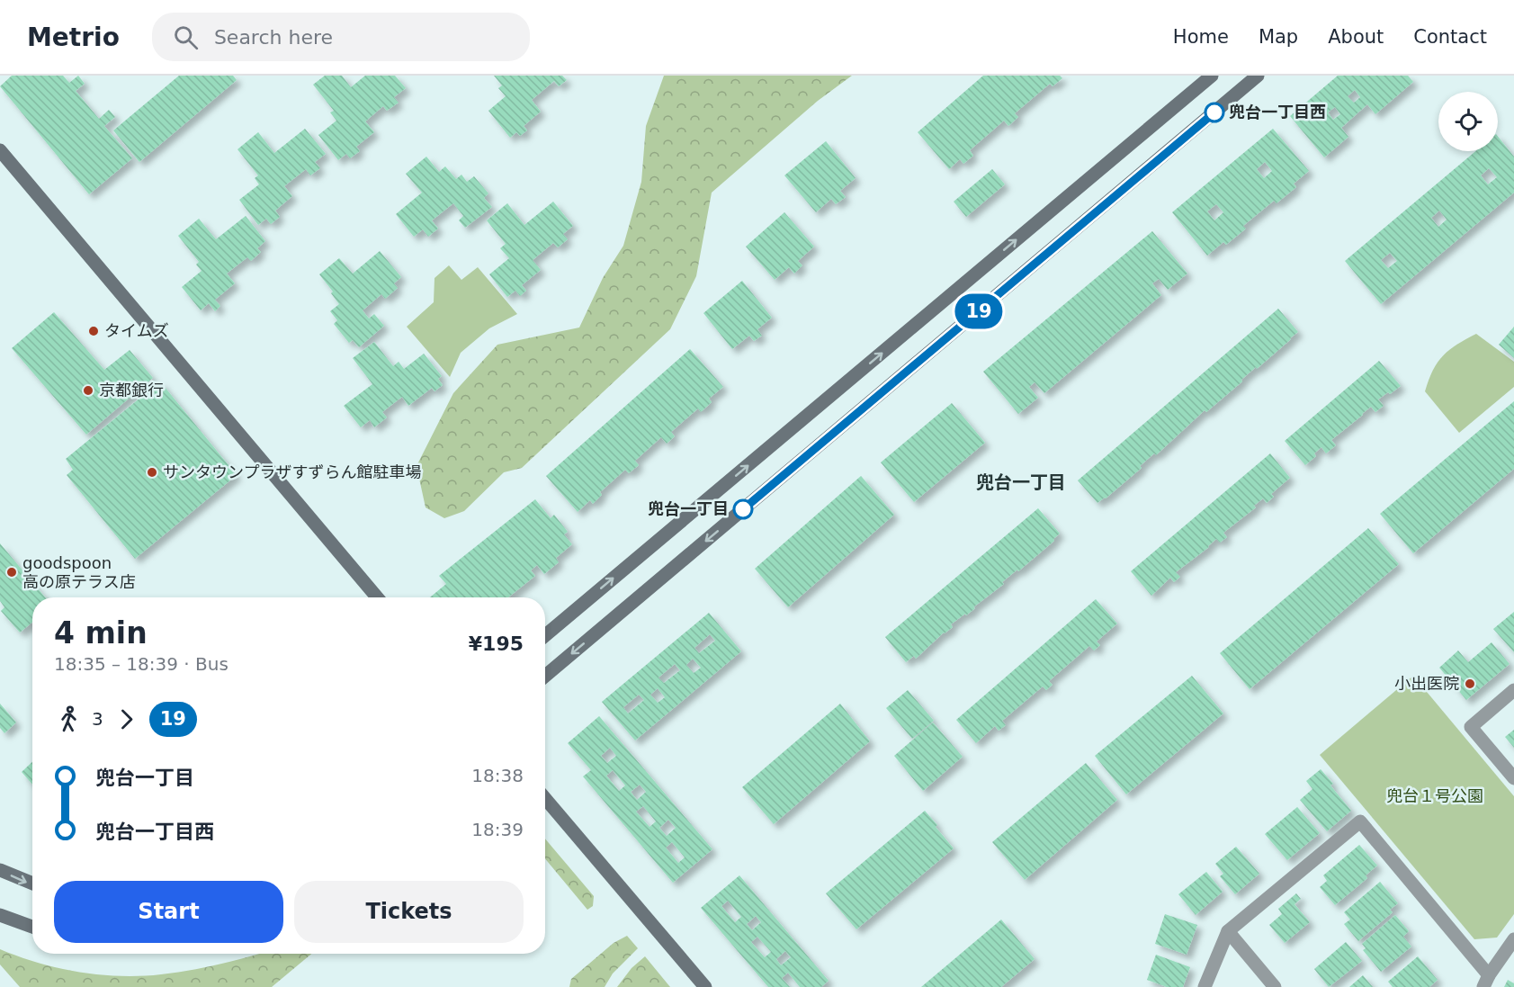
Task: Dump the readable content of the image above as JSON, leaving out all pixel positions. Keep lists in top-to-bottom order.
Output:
{
  "districts": ["兜台一丁目"],
  "parks": ["兜台１号公園"],
  "places": [
    "兜台一丁目西",
    "タイムズ",
    "京都銀行",
    "サンタウンプラザすずらん館駐車場",
    "兜台一丁目",
    "goodspoon 高の原テラス店",
    "小出医院"
  ],
  "lines": ["bus line 19"],
  "page": {
    "header": "Metrio",
    "search": "Search here",
    "nav": [
      "Home",
      "Map",
      "About",
      "Contact"
    ],
    "on_map": "19",
    "heading": ["4 min", "18:35 – 18:39 · Bus", "¥195"],
    "legs": ["3", "19"],
    "list": [
      {
        "name": "兜台一丁目",
        "value": "18:38"
      },
      {
        "name": "兜台一丁目西",
        "value": "18:39"
      }
    ],
    "buttons": ["Start", "Tickets"]
  }
}
